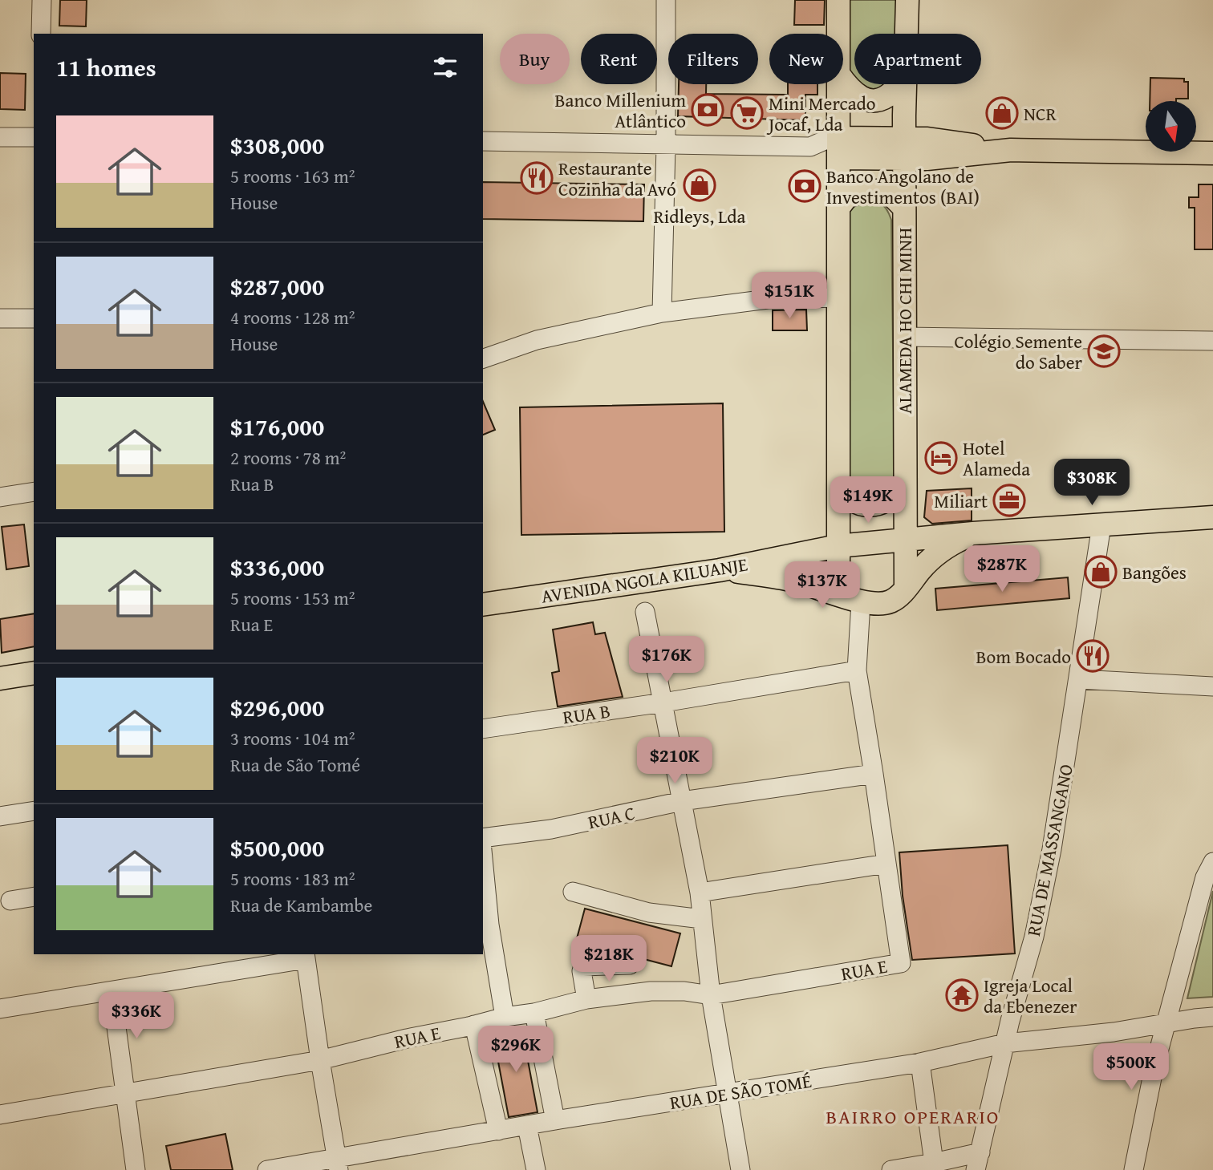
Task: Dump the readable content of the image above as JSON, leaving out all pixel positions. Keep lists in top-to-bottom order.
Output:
{
  "streets": {
    "main road": ["ALAMEDA HO CHI MINH", "AVENIDA NGOLA KILUANJE"],
    "street": [
      "RUA B",
      "RUA C",
      "RUA DE MASSANGANO",
      "RUA E",
      "RUA DE SÃO TOMÉ"
    ]
  },
  "crossings": [
    ["ALAMEDA HO CHI MINH", "AVENIDA NGOLA KILUANJE"],
    ["AVENIDA NGOLA KILUANJE", "RUA DE MASSANGANO"],
    ["RUA DE MASSANGANO", "RUA DE SÃO TOMÉ"]
  ],
  "districts": ["BAIRRO OPERARIO"],
  "places": {
    "bank": ["Banco Millenium Atlântico", "Banco Angolano de Investimentos (BAI)"],
    "supermarket": ["Mini Mercado Jocaf, Lda"],
    "shop": ["NCR", "Ridleys, Lda", "Bangões"],
    "restaurant": ["Restaurante Cozinha da Avó", "Bom Bocado"],
    "school or university": ["Colégio Semente do Saber"],
    "hotel": ["Hotel Alameda"],
    "office": ["Miliart"],
    "temple": ["Igreja Local da Ebenezer"]
  },
  "north": "bottom",
  "page": {
    "chip": [
      "Buy",
      "Rent",
      "Filters",
      "New",
      "Apartment"
    ],
    "heading": "11 homes",
    "list": [
      {
        "name": "$308,000",
        "note": "5 rooms · 163 m² · House"
      },
      {
        "name": "$287,000",
        "note": "4 rooms · 128 m² · House"
      },
      {
        "name": "$176,000",
        "note": "2 rooms · 78 m² · Rua B"
      },
      {
        "name": "$336,000",
        "note": "5 rooms · 153 m² · Rua E"
      },
      {
        "name": "$296,000",
        "note": "3 rooms · 104 m² · Rua de São Tomé"
      },
      {
        "name": "$500,000",
        "note": "5 rooms · 183 m² · Rua de Kambambe"
      }
    ],
    "price": [
      "$151K",
      "$308K",
      "$149K",
      "$287K",
      "$137K",
      "$176K",
      "$210K",
      "$218K",
      "$336K",
      "$296K",
      "$500K"
    ]
  }
}
